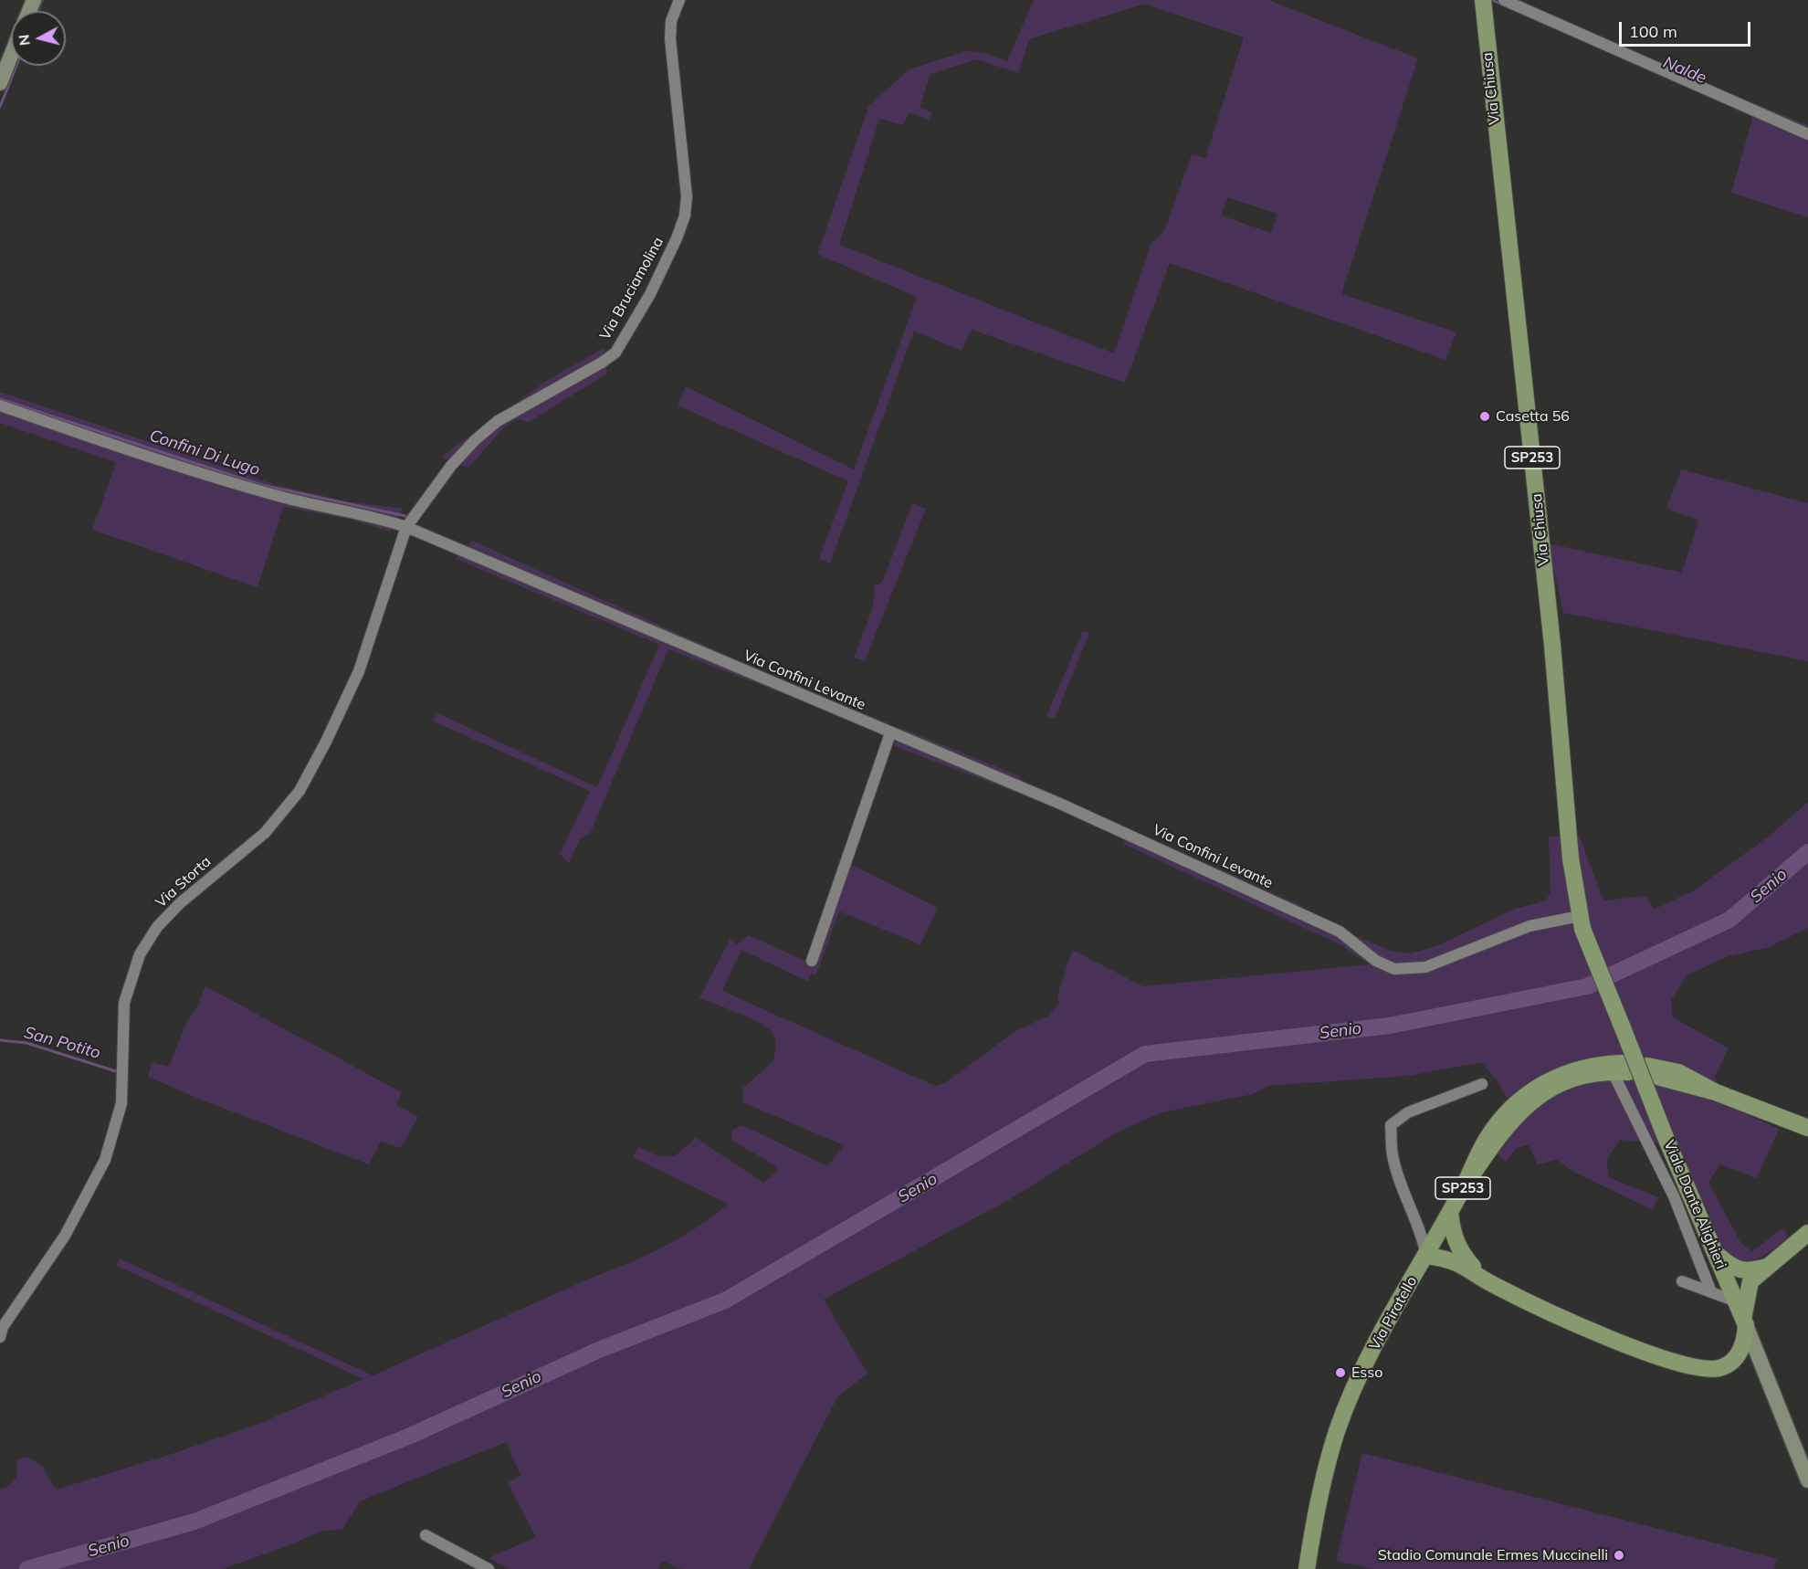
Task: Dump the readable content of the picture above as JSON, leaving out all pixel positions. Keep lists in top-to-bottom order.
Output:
{
  "streets": {
    "main road": [
      "Via Chiusa",
      "SP253",
      "Viale Dante Alighieri",
      "Via Piratello"
    ],
    "street": ["Via Bruciamolina", "Via Confini Levante", "Via Storta"]
  },
  "crossings": [
    ["Via Chiusa", "Via Confini Levante"],
    ["Via Chiusa", "Viale Dante Alighieri"],
    ["Via Bruciamolina", "Via Confini Levante"],
    ["Via Bruciamolina", "Via Storta"],
    ["SP253", "Viale Dante Alighieri"],
    ["SP253", "Via Piratello"],
    ["Via Confini Levante", "Via Storta"],
    ["Via Confini Levante", "Viale Dante Alighieri"]
  ],
  "water": [
    "Nalde",
    "Confini Di Lugo",
    "Senio",
    "San Potito"
  ],
  "places": ["Casetta 56", "Esso", "Stadio Comunale Ermes Muccinelli"],
  "scale_bar": "100 m",
  "north": "left"
}
